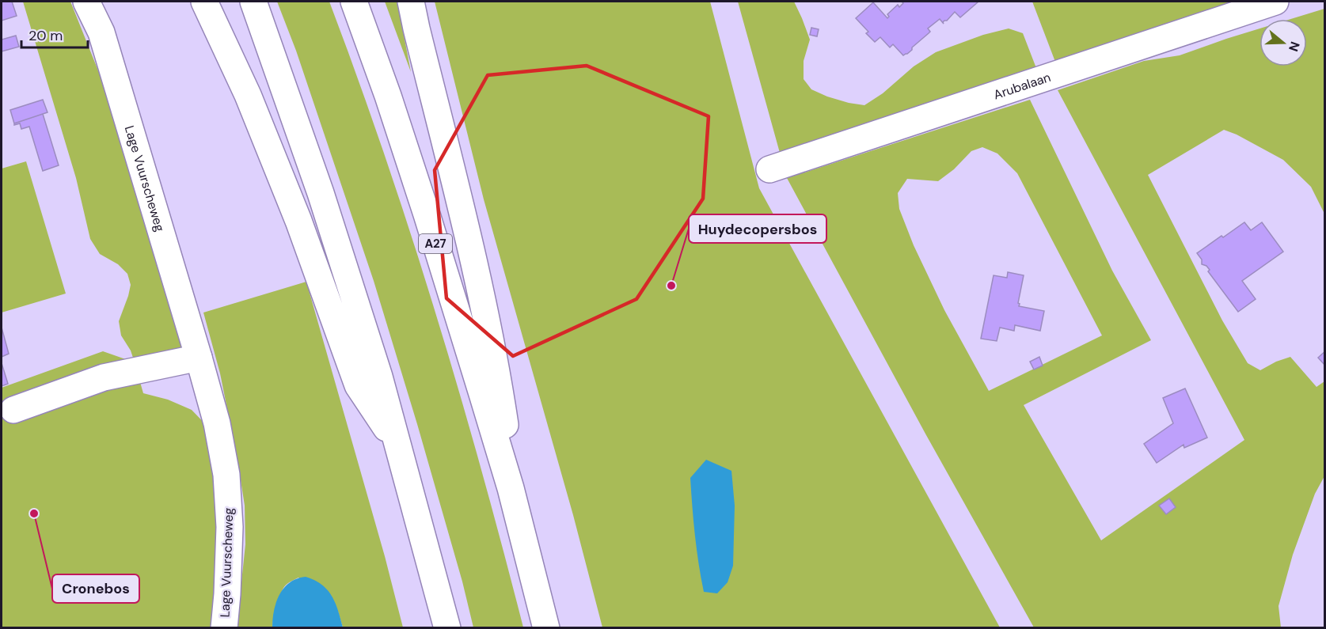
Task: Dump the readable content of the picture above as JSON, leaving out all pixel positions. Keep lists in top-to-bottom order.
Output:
{
  "streets": {
    "main road": ["Arubalaan", "Lage Vuurscheweg", "A27"]
  },
  "places": ["Huydecopersbos", "Cronebos"],
  "scale_bar": "20 m",
  "north": "right"
}
